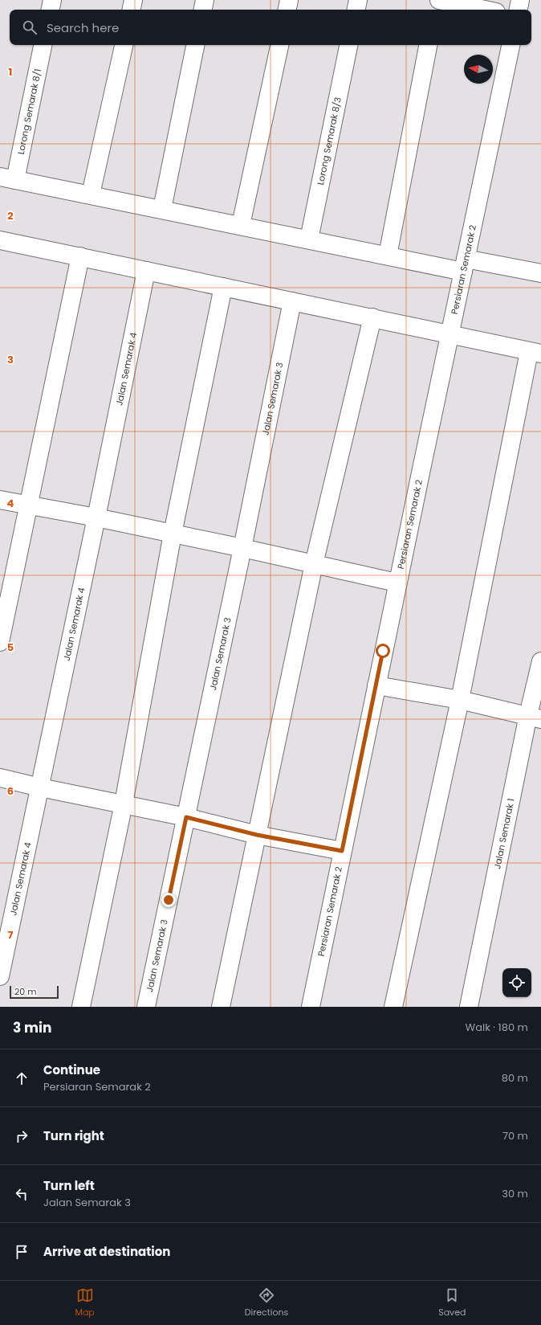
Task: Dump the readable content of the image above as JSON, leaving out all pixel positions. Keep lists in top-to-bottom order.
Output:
{
  "streets": {
    "street": [
      "Lorong Semarak 8/1",
      "Lorong Semarak 8/3",
      "Persiaran Semarak 2",
      "Jalan Semarak 4",
      "Jalan Semarak 3",
      "Jalan Semarak 1"
    ]
  },
  "scale_bar": "20 m",
  "north": "left",
  "page": {
    "search": "Search here",
    "scale": "20 m",
    "heading": ["3 min", "Walk · 180 m"],
    "list": [
      ["Continue", "Persiaran Semarak 2", "80 m"],
      ["Turn right", "70 m"],
      ["Turn left", "Jalan Semarak 3", "30 m"],
      "Arrive at destination"
    ],
    "nav": ["Map", "Directions", "Saved"]
  },
  "grid": {
    "rows": [
      "1",
      "2",
      "3",
      "4",
      "5",
      "6",
      "7"
    ]
  }
}
